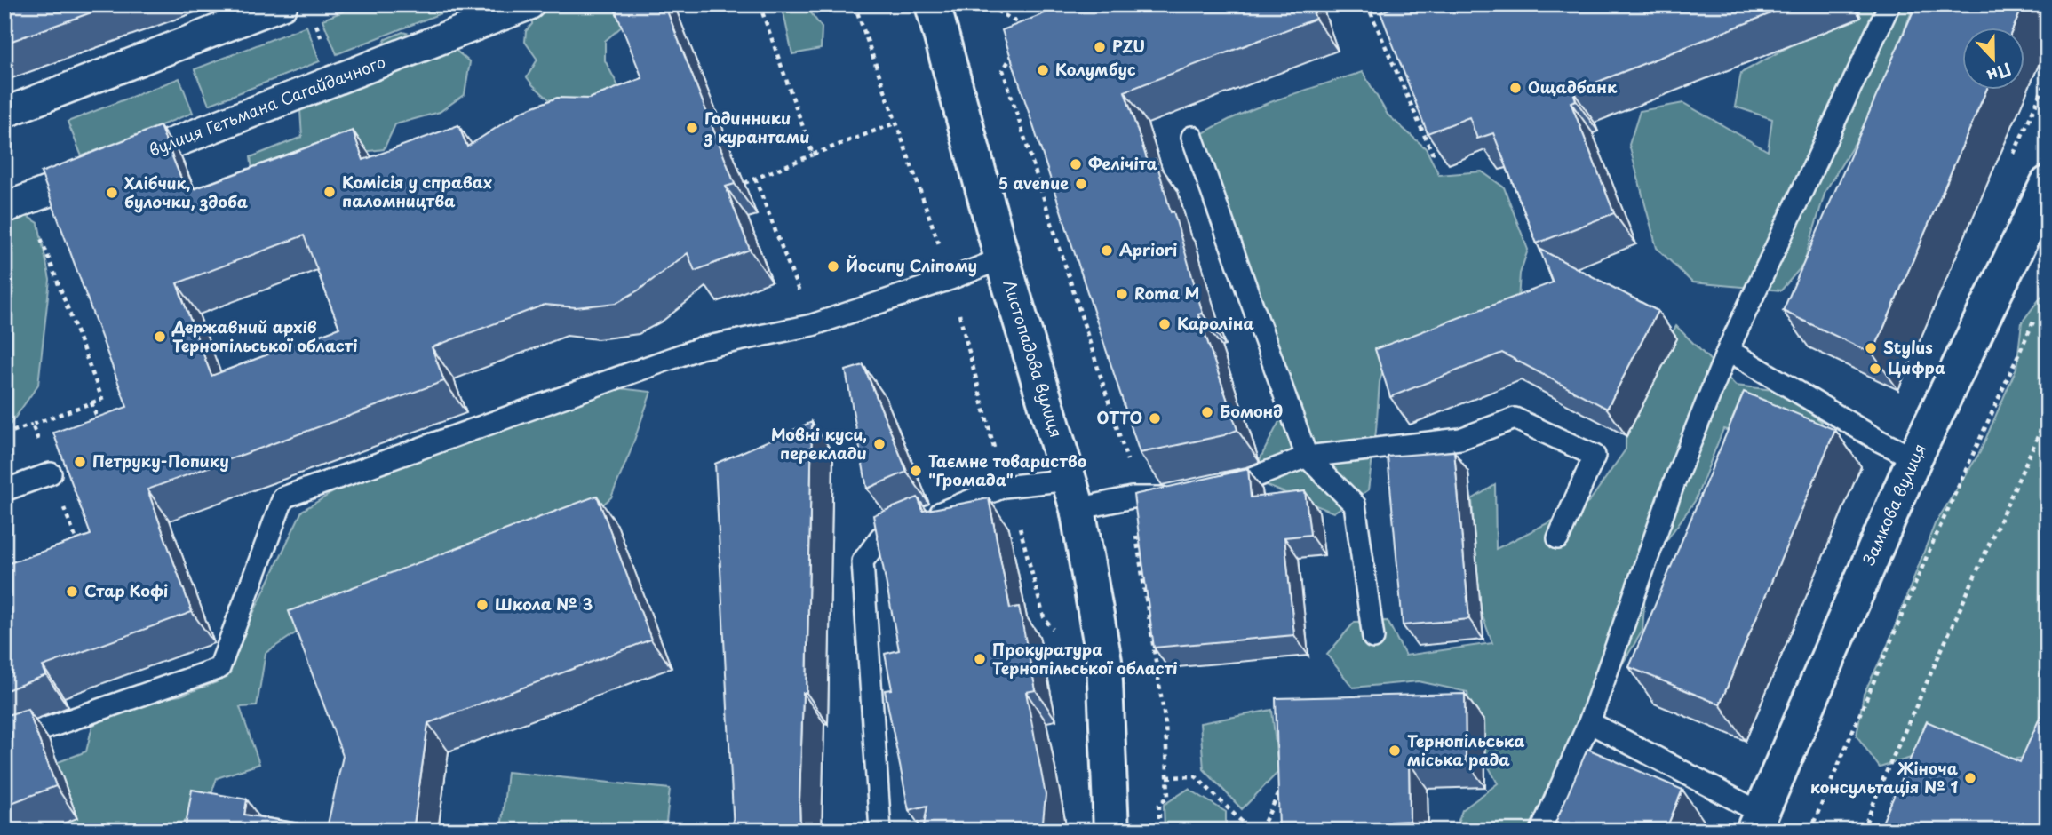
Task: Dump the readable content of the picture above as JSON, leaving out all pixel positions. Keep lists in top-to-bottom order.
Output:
{
  "streets": {
    "street": ["вулиця Гетьмана Сагайдачного", "Листопадова вулиця", "Замкова вулиця"]
  },
  "places": [
    "PZU",
    "Колумбус",
    "Ощадбанк",
    "Годинники з курантами",
    "Фелічіта",
    "5 avenue",
    "Комісія у справах паломництва",
    "Хлібчик, булочки, здоба",
    "Apriori",
    "Йосипу Сліпому",
    "Roma M",
    "Кароліна",
    "Державний архів Тернопільської області",
    "Stylus",
    "Цифра",
    "Бомонд",
    "ОТТО",
    "Мовні куси, переклади",
    "Петруку-Попику",
    "Таємне товариство \"Громада\"",
    "Стар Кофі",
    "Школа № 3",
    "Прокуратура Тернопільської області",
    "Тернопільська міська рада",
    "Жіноча консультація № 1"
  ],
  "north": "bottom"
}
